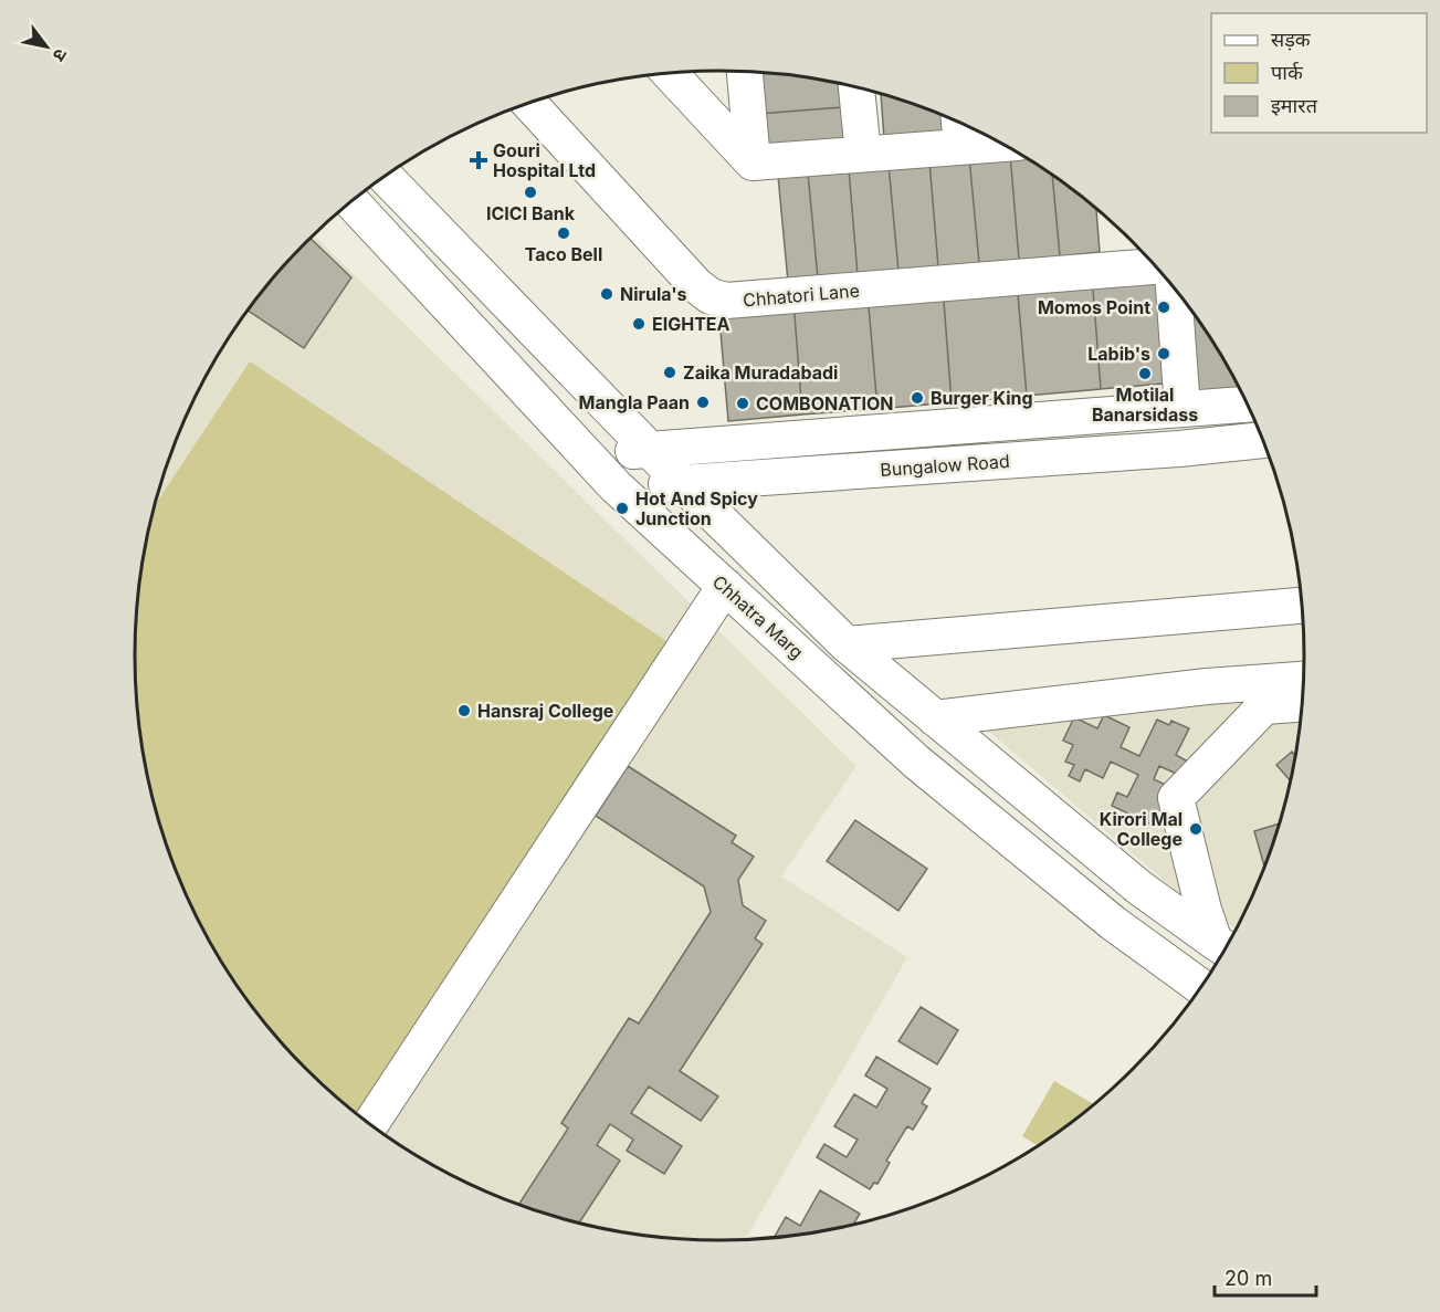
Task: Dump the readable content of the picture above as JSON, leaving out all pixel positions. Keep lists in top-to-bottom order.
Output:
{
  "streets": {
    "street": ["Chhatori Lane", "Bungalow Road", "Chhatra Marg"]
  },
  "crossings": [
    ["Bungalow Road", "Chhatra Marg"]
  ],
  "places": {
    "health": ["Gouri Hospital Ltd"],
    "other": [
      "ICICI Bank",
      "Taco Bell",
      "Nirula's",
      "Momos Point",
      "EIGHTEA",
      "Labib's",
      "Zaika Muradabadi",
      "Motilal Banarsidass",
      "Burger King",
      "Mangla Paan",
      "COMBONATION",
      "Hot And Spicy Junction",
      "Hansraj College",
      "Kirori Mal College"
    ]
  },
  "legend": ["सड़क", "पार्क", "इमारत"],
  "scale_bar": "20 m",
  "north": "bottom right"
}
